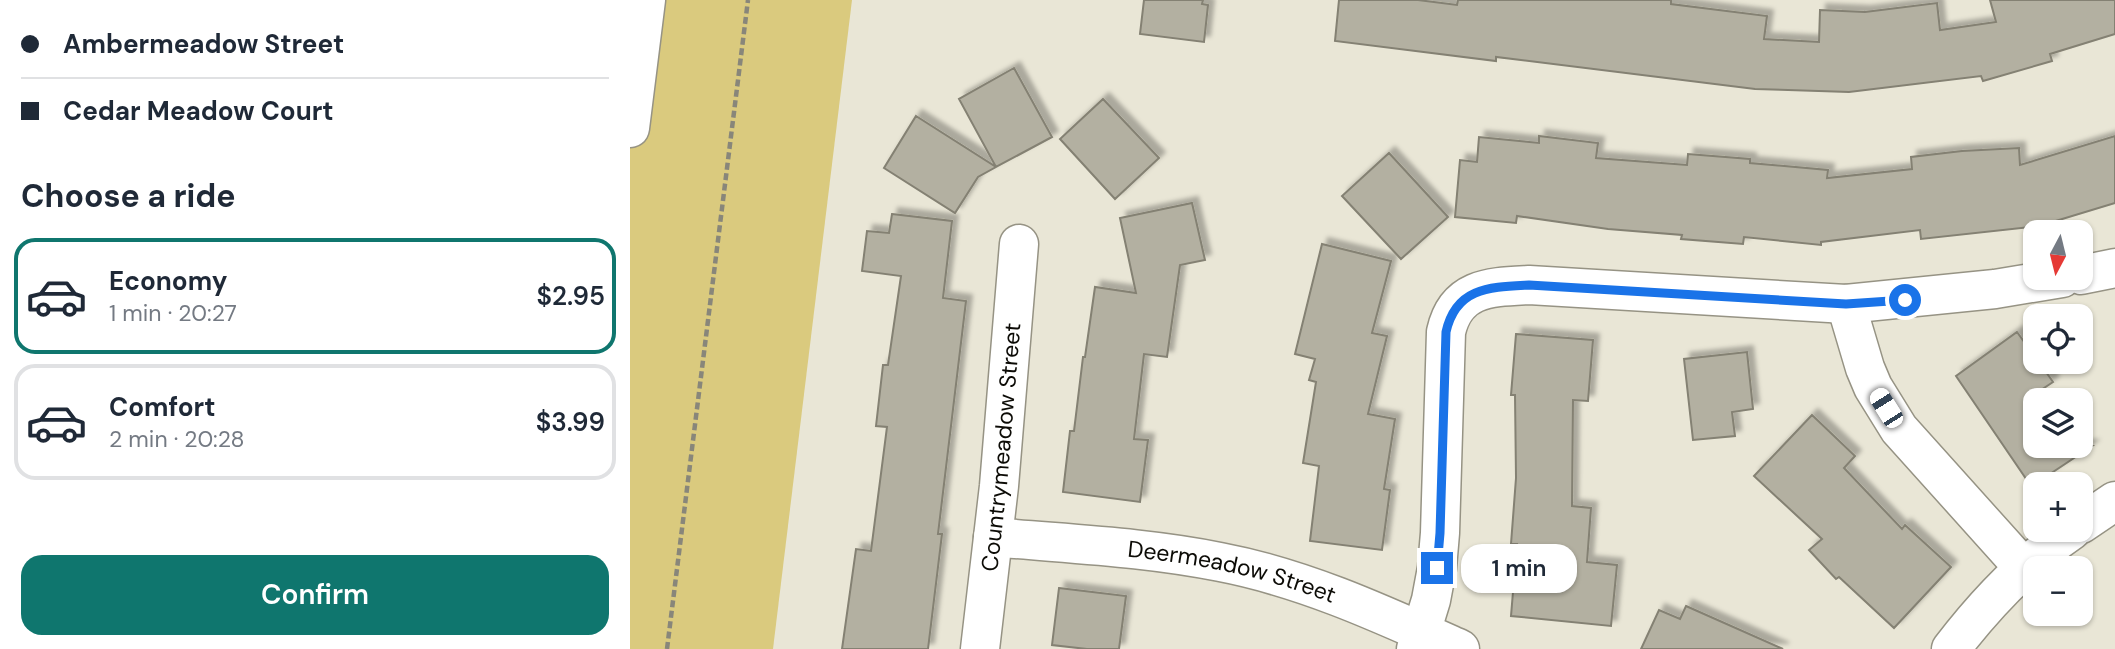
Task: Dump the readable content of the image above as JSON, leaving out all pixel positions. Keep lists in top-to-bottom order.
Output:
{
  "streets": {
    "street": ["Countrymeadow Street", "Deermeadow Street"]
  },
  "crossings": [
    ["Countrymeadow Street", "Deermeadow Street"]
  ],
  "north": "bottom",
  "page": {
    "banner": ["Ambermeadow Street", "Cedar Meadow Court"],
    "heading": "Choose a ride",
    "map_buttons": ["+", "−"],
    "list": [
      {
        "name": "Economy",
        "note": "1 min · 20:27",
        "value": "$2.95"
      },
      {
        "name": "Comfort",
        "note": "2 min · 20:28",
        "value": "$3.99"
      }
    ],
    "buttons": "Confirm",
    "bubble": "1 min"
  }
}
